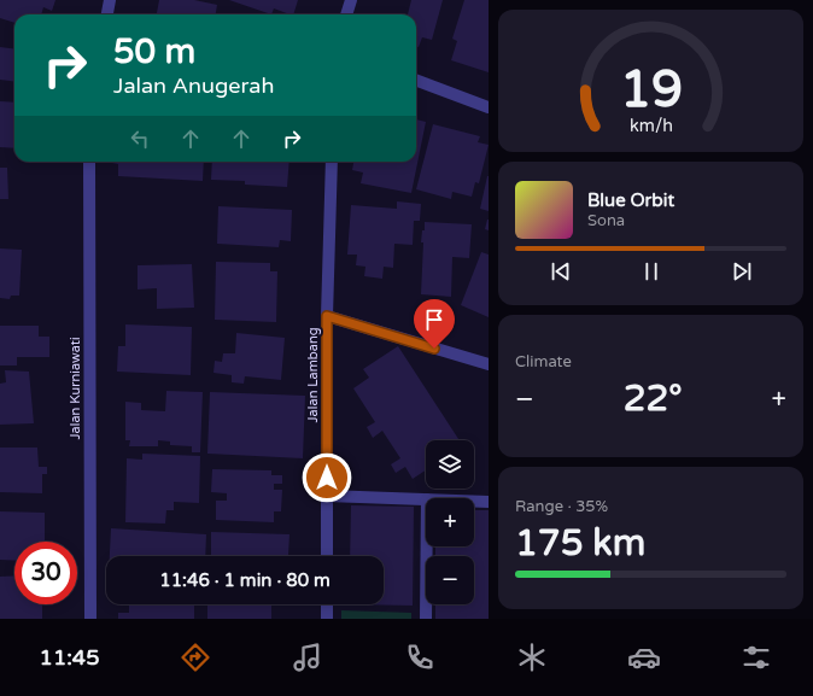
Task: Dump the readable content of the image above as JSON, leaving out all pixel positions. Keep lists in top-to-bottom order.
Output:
{
  "streets": {
    "street": ["Jalan Lambang", "Jalan Kurniawati"]
  },
  "page": {
    "turn": ["50 m", "Jalan Anugerah"],
    "song": ["Blue Orbit", "Sona"],
    "tile": [
      "Climate",
      ["Range · 35%", "175 km"]
    ],
    "heat": ["−", "22°", "+"],
    "map_buttons": ["+", "−"],
    "limit": "30",
    "trip": "11:46 · 1 min · 80 m",
    "tabs": "11:45",
    "gauge": ["19", "km/h"]
  }
}
